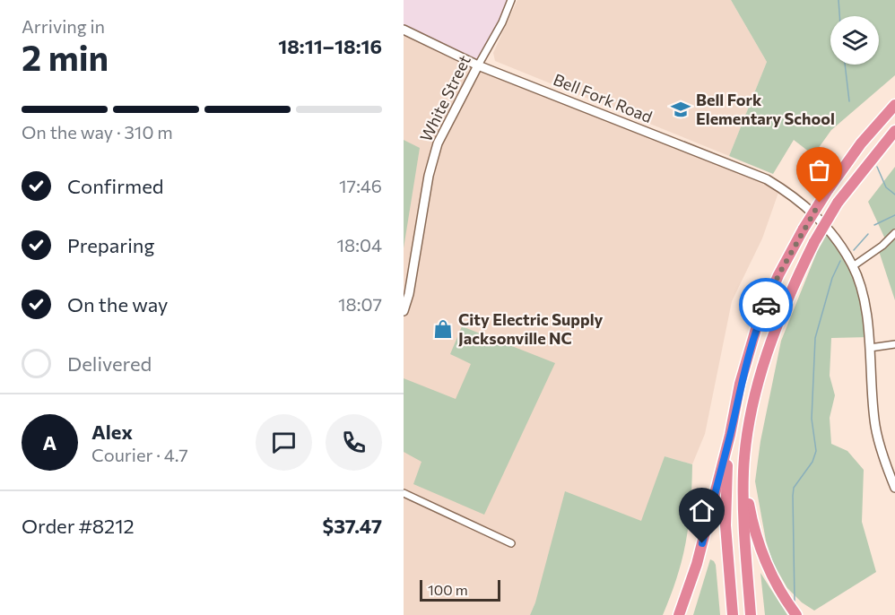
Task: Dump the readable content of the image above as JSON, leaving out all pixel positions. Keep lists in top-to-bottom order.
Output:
{
  "streets": {
    "main road": ["White Street", "Bell Fork Road"]
  },
  "crossings": [
    ["White Street", "Bell Fork Road"]
  ],
  "places": {
    "school or university": ["Bell Fork Elementary School"],
    "shop": ["City Electric Supply Jacksonville NC"]
  },
  "scale_bar": "100 m",
  "page": {
    "heading": ["2 min", "Arriving in", "18:11–18:16"],
    "panel": [
      "Alex",
      "Courier · 4.7",
      "Order #8212",
      "$37.47"
    ],
    "bar": "On the way · 310 m",
    "list": [
      ["Confirmed", "17:46"],
      ["Preparing", "18:04"],
      ["On the way", "18:07"],
      "Delivered"
    ],
    "round": "A",
    "scale": "100 m"
  }
}
